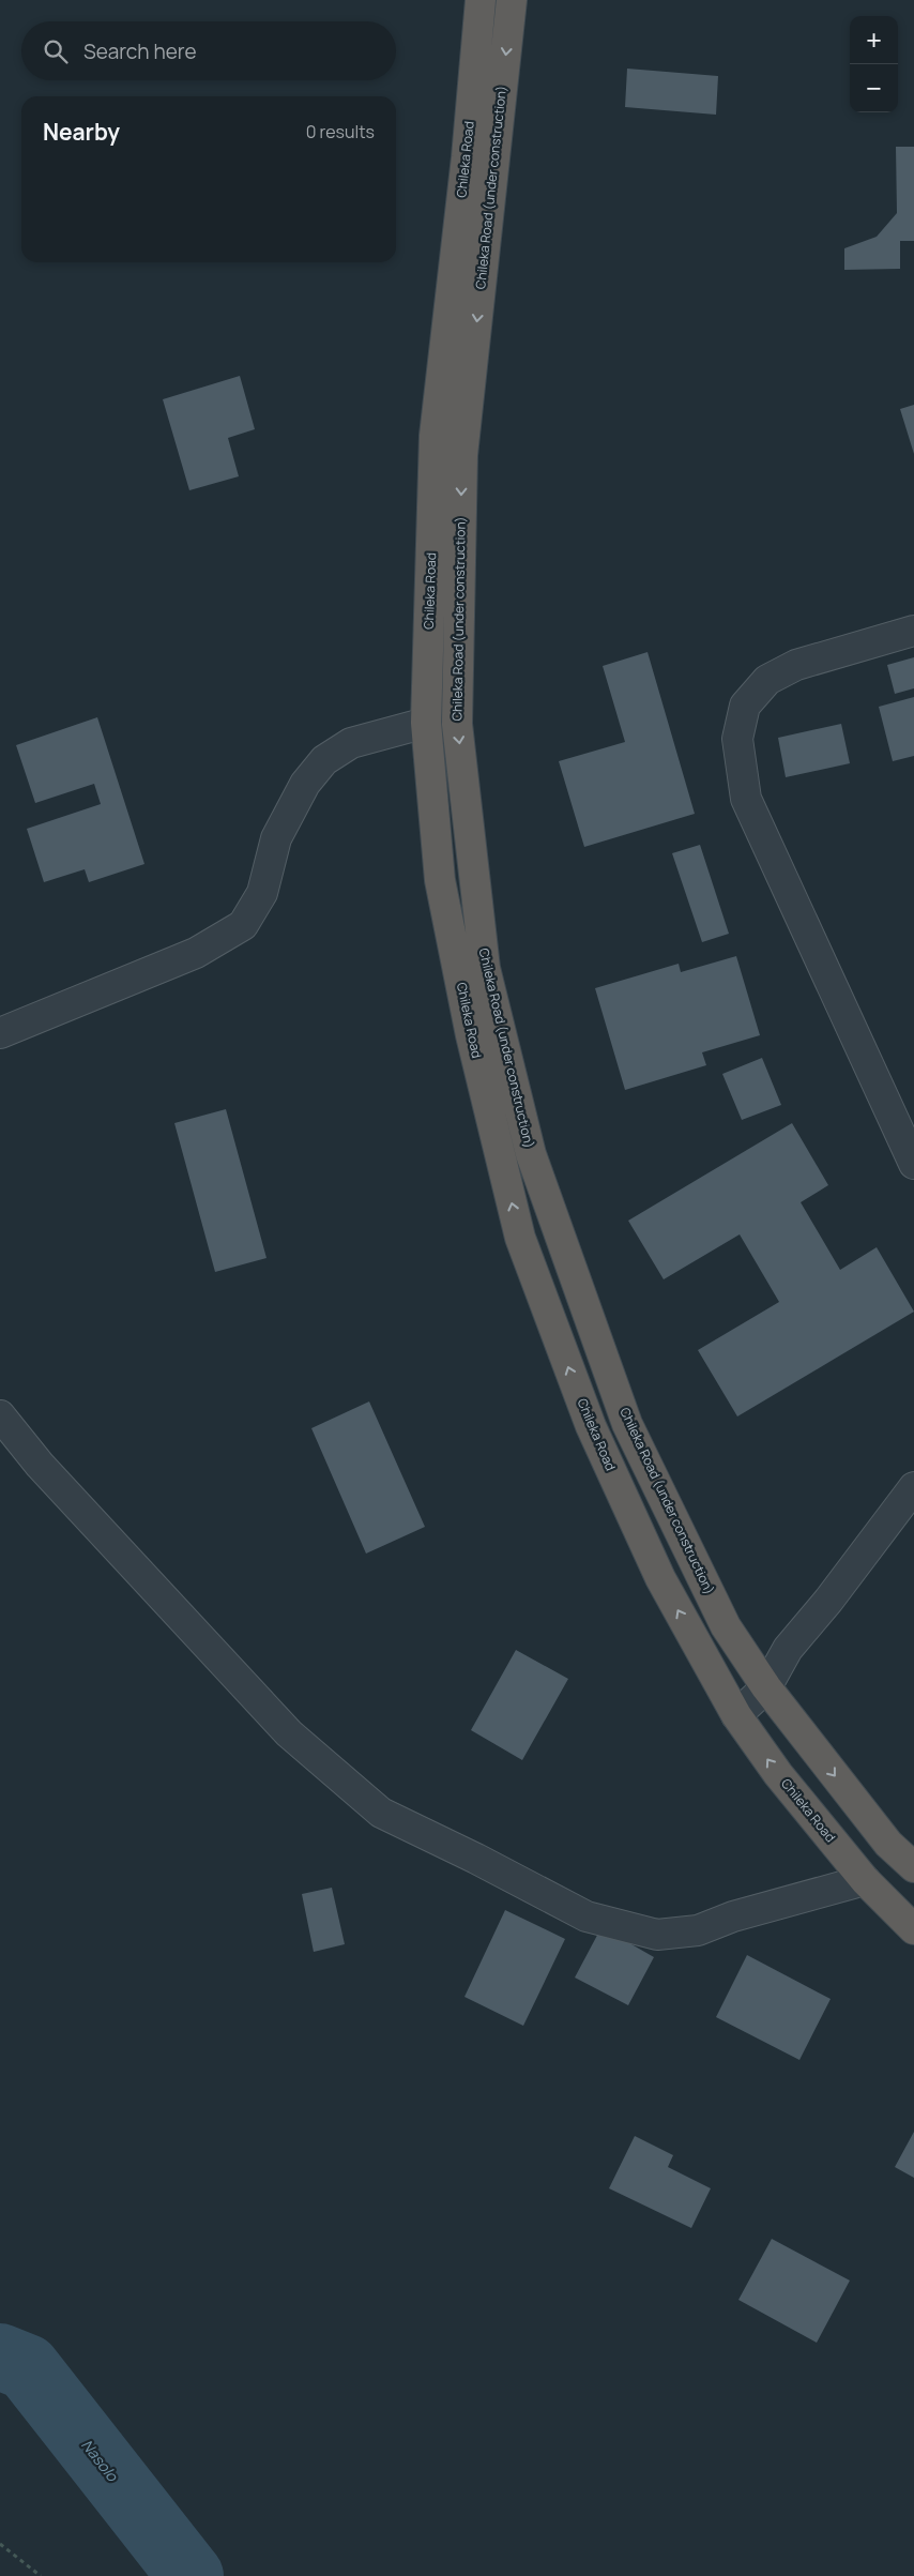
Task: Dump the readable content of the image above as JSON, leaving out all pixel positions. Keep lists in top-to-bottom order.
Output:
{
  "streets": {
    "highway": ["Chileka Road", "Chileka Road (under construction)"]
  },
  "one_way": ["Chileka Road", "Chileka Road (under construction)"],
  "water": ["Nasolo"],
  "page": {
    "map_buttons": ["+", "−"],
    "search": "Search here",
    "heading": ["Nearby", "0 results"]
  }
}
